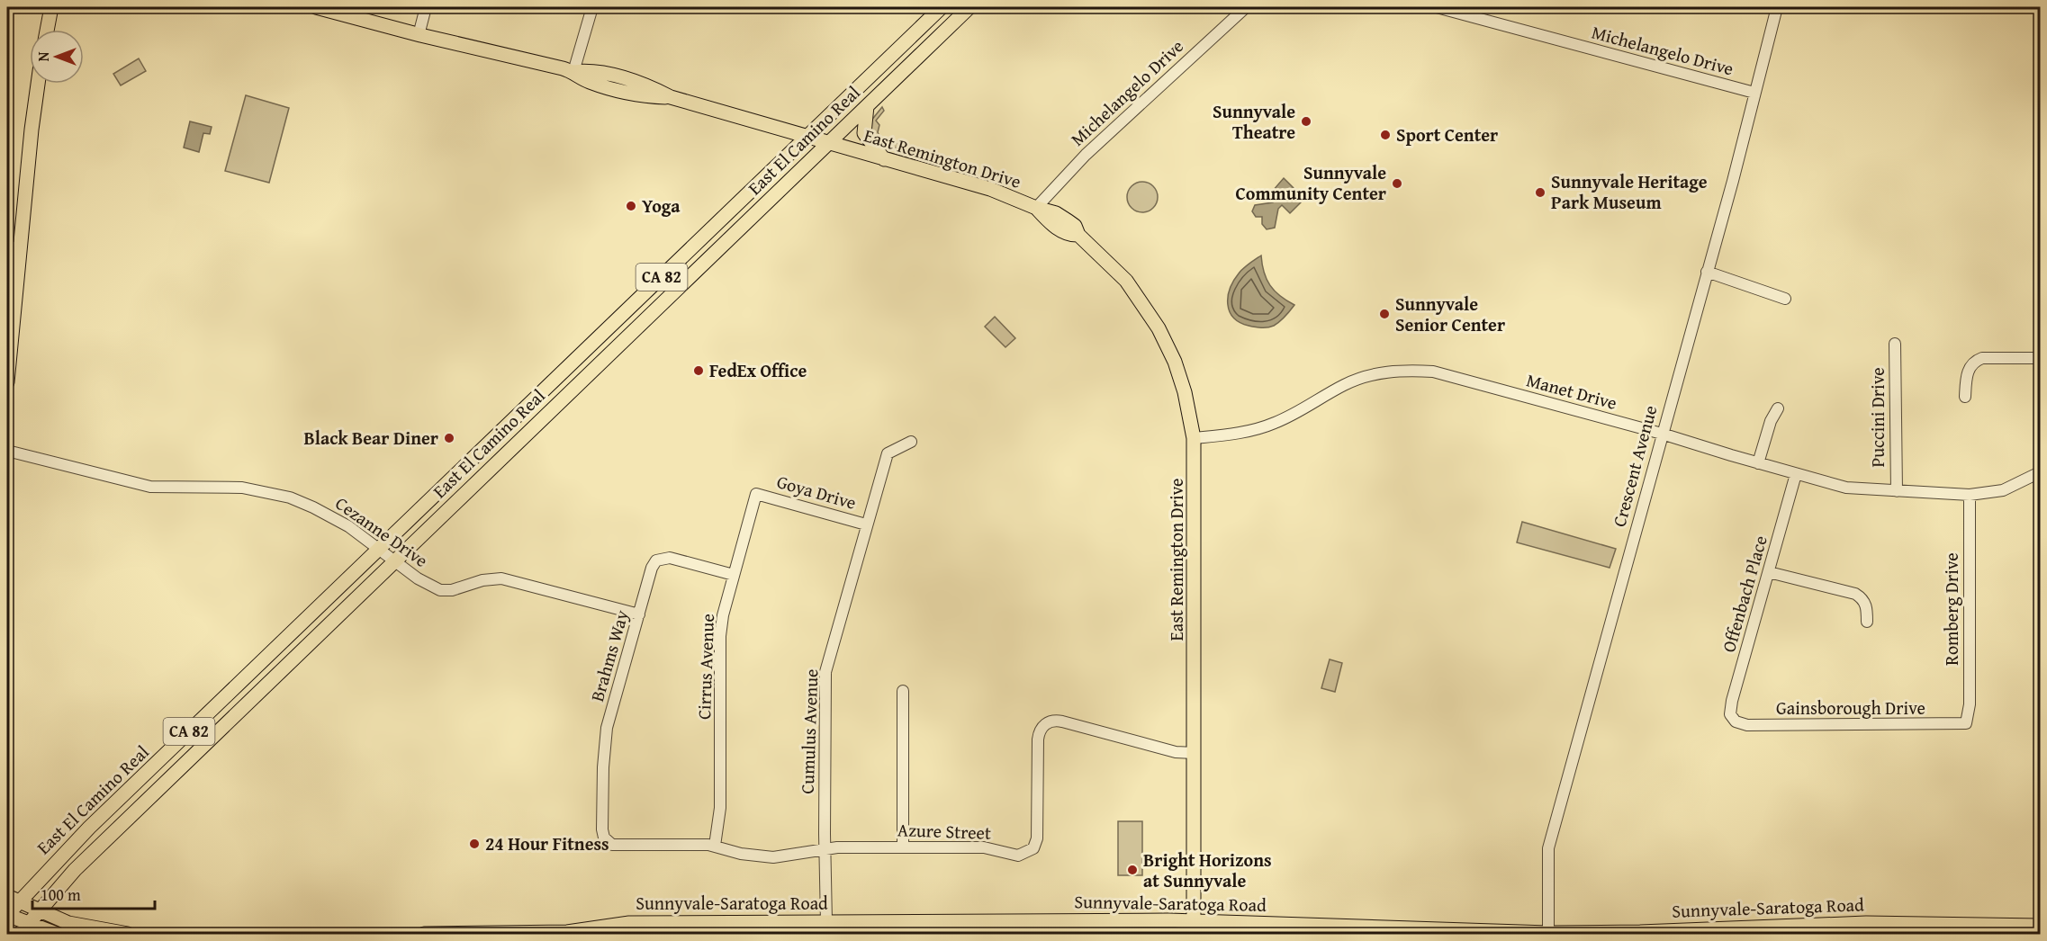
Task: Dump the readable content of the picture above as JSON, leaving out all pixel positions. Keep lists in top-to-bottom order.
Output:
{
  "streets": {
    "main road": [
      "East El Camino Real",
      "East Remington Drive",
      "CA 82",
      "Sunnyvale-Saratoga Road"
    ],
    "street": [
      "Michelangelo Drive",
      "Manet Drive",
      "Puccini Drive",
      "Crescent Avenue",
      "Goya Drive",
      "Cezanne Drive",
      "Offenbach Place",
      "Romberg Drive",
      "Brahms Way",
      "Cirrus Avenue",
      "Gainsborough Drive",
      "Cumulus Avenue",
      "Azure Street"
    ]
  },
  "crossings": [
    ["Michelangelo Drive", "East Remington Drive"],
    ["Michelangelo Drive", "Crescent Avenue"],
    ["East El Camino Real", "East Remington Drive"],
    ["East El Camino Real", "CA 82"],
    ["East El Camino Real", "Cezanne Drive"],
    ["East Remington Drive", "Manet Drive"],
    ["East Remington Drive", "Azure Street"],
    ["East Remington Drive", "Sunnyvale-Saratoga Road"],
    ["Manet Drive", "Puccini Drive"],
    ["Manet Drive", "Crescent Avenue"],
    ["Manet Drive", "Offenbach Place"],
    ["Manet Drive", "Romberg Drive"],
    ["Crescent Avenue", "Sunnyvale-Saratoga Road"],
    ["Goya Drive", "Cirrus Avenue"],
    ["Goya Drive", "Cumulus Avenue"],
    ["Cezanne Drive", "Brahms Way"],
    ["Offenbach Place", "Gainsborough Drive"],
    ["Romberg Drive", "Gainsborough Drive"],
    ["Brahms Way", "Cirrus Avenue"],
    ["Brahms Way", "Azure Street"],
    ["Cirrus Avenue", "Azure Street"],
    ["Cumulus Avenue", "Azure Street"],
    ["Cumulus Avenue", "Sunnyvale-Saratoga Road"]
  ],
  "places": [
    "Sunnyvale Theatre",
    "Sport Center",
    "Sunnyvale Community Center",
    "Sunnyvale Heritage Park Museum",
    "Yoga",
    "Sunnyvale Senior Center",
    "FedEx Office",
    "Black Bear Diner",
    "24 Hour Fitness",
    "Bright Horizons at Sunnyvale"
  ],
  "scale_bar": "100 m",
  "north": "left"
}
